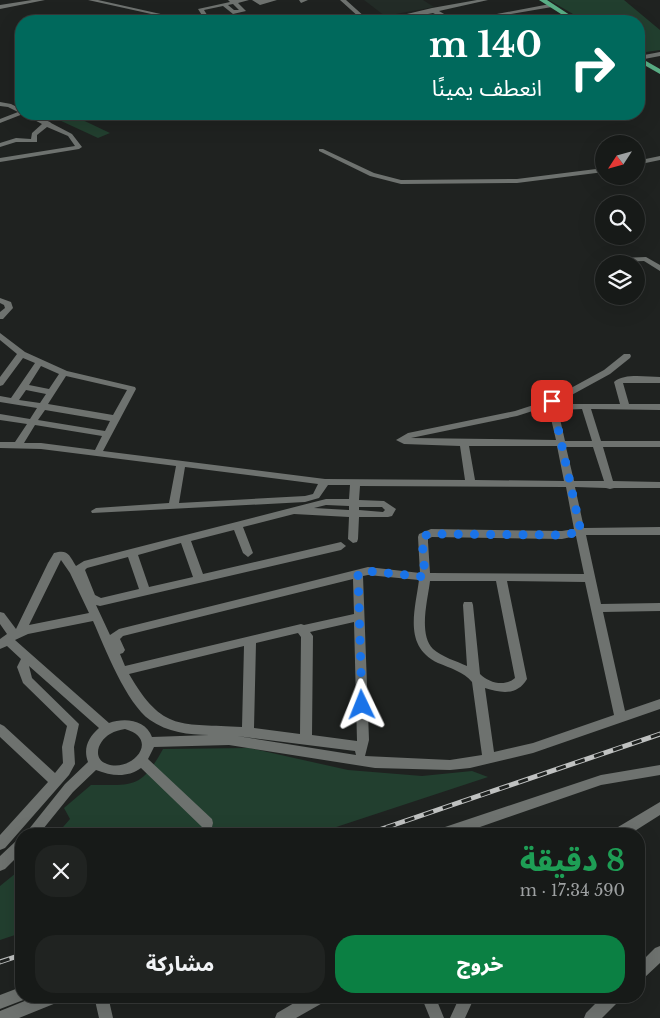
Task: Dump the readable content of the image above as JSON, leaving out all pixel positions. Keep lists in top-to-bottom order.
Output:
{
  "north": "bottom left",
  "page": {
    "turn": ["140 m", "انعطف يمينًا"],
    "heading": ["8 دقيقة", "590 m · 17:34"],
    "buttons": ["خروج", "مشاركة"]
  }
}
